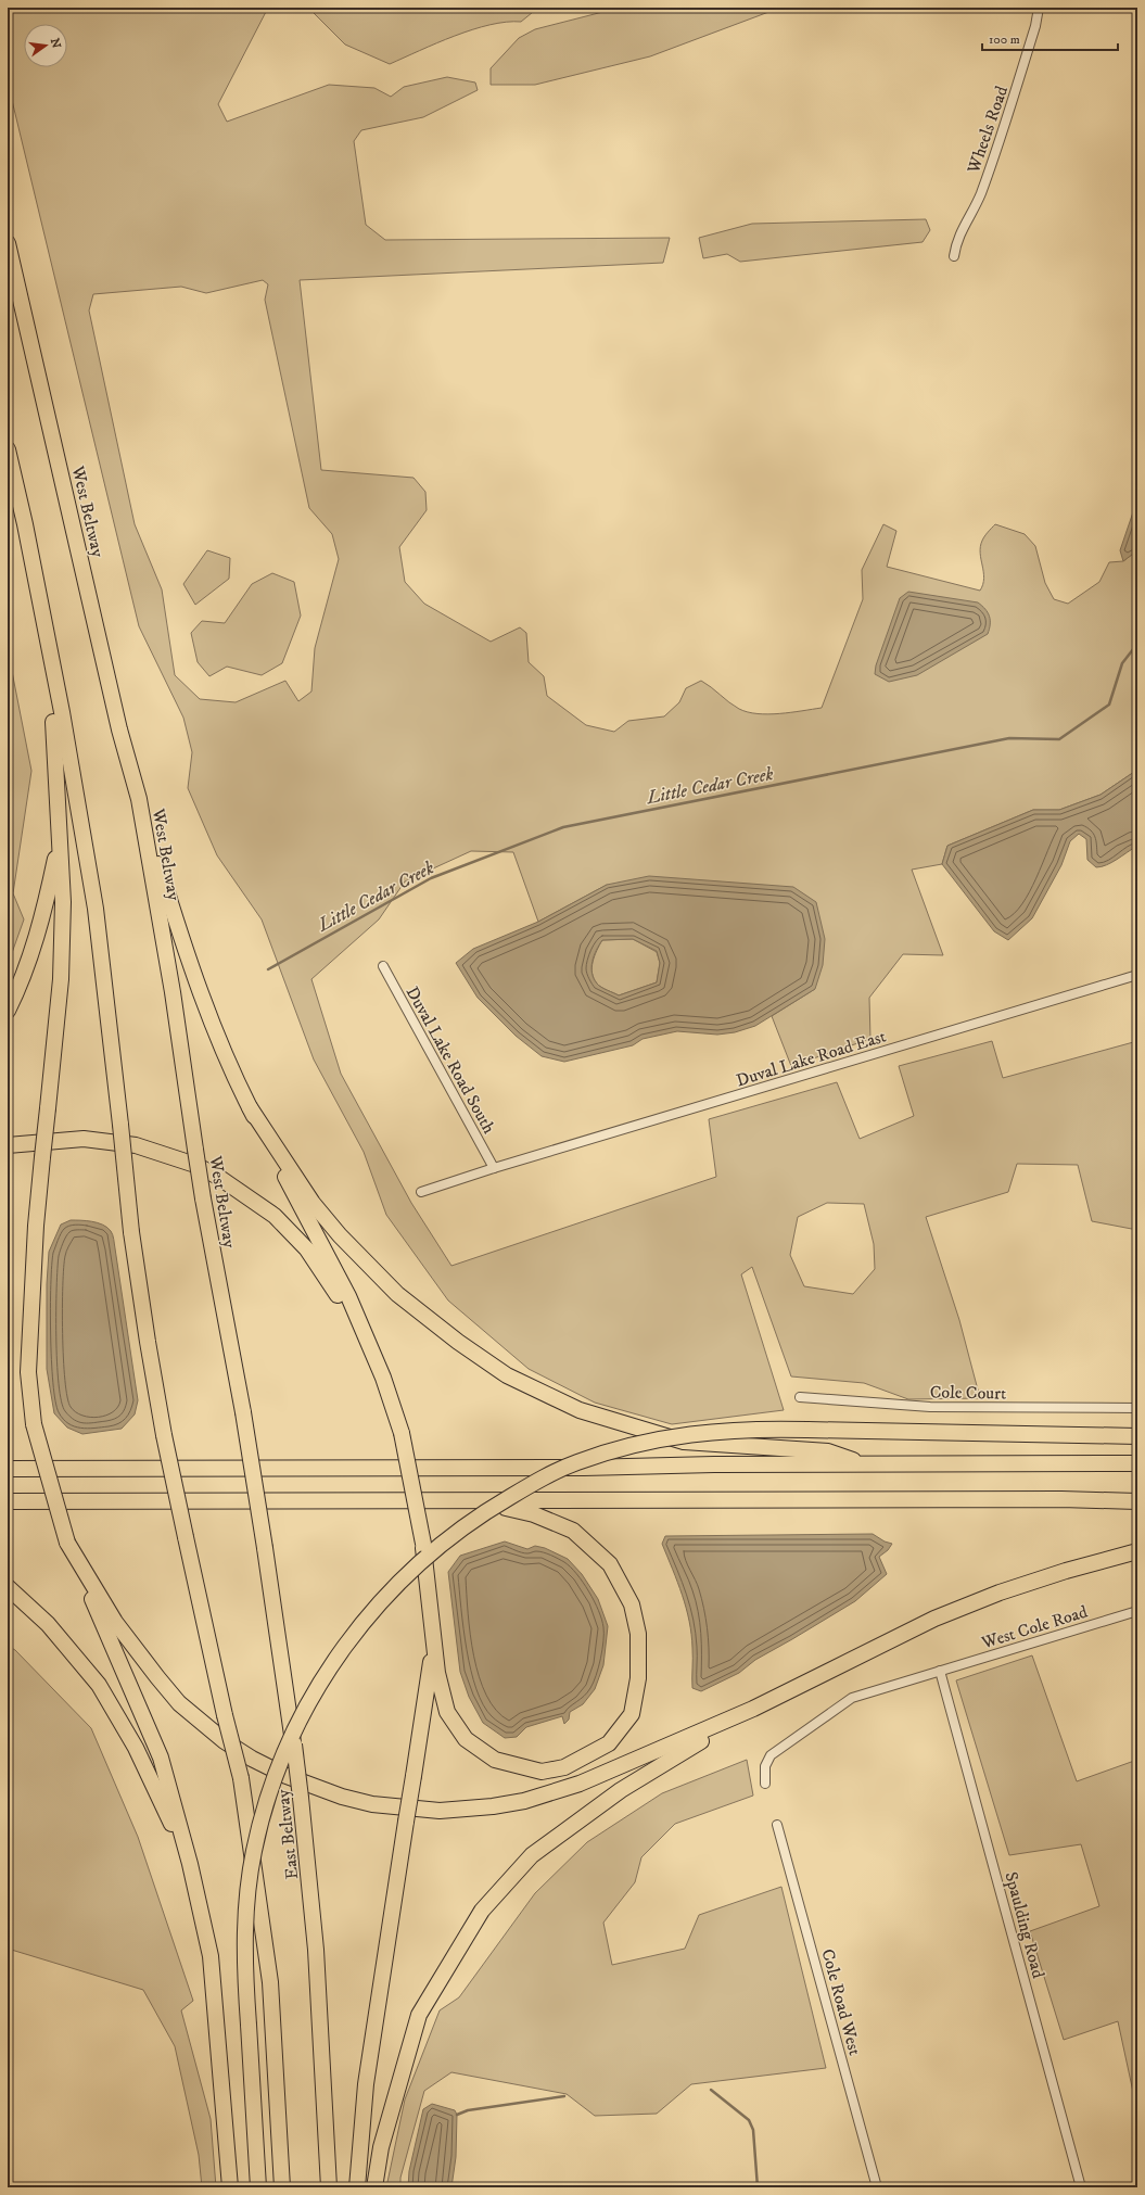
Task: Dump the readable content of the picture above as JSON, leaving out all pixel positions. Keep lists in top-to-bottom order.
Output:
{
  "streets": {
    "highway": ["West Beltway", "East Beltway"],
    "street": [
      "Wheels Road",
      "Duval Lake Road East",
      "Duval Lake Road South",
      "Cole Court",
      "West Cole Road",
      "Spaulding Road",
      "Cole Road West"
    ]
  },
  "crossings": [
    ["West Beltway", "East Beltway"],
    ["Duval Lake Road East", "Duval Lake Road South"],
    ["West Cole Road", "Spaulding Road"]
  ],
  "water": ["Little Cedar Creek"],
  "scale_bar": "100 m",
  "north": "right"
}
